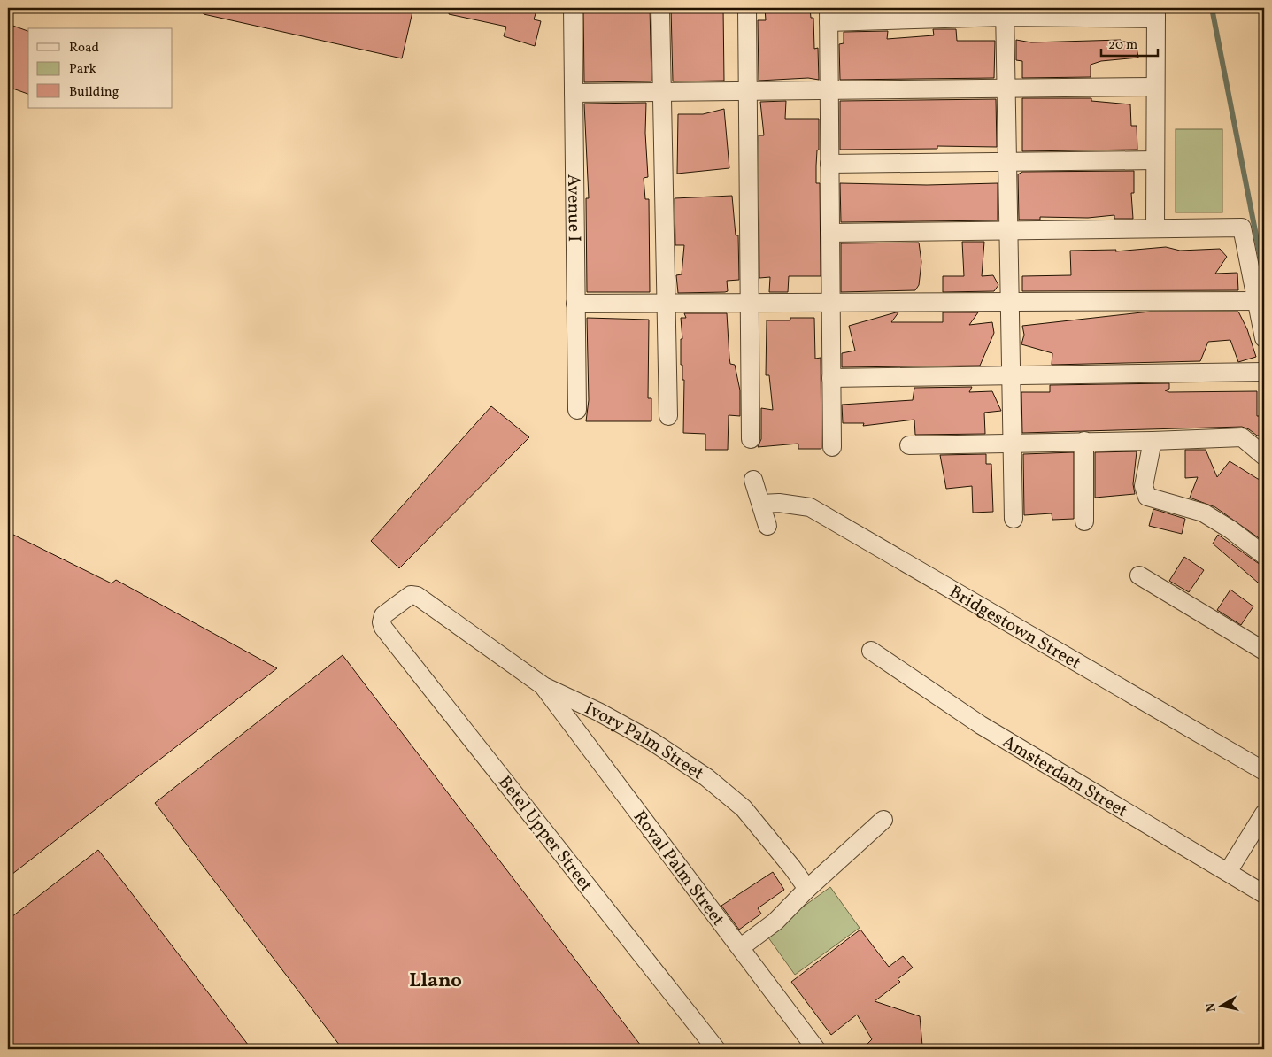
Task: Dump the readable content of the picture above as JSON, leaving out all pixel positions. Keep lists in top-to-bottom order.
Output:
{
  "streets": {
    "street": [
      "Avenue I",
      "Bridgestown Street",
      "Ivory Palm Street",
      "Amsterdam Street",
      "Betel Upper Street",
      "Royal Palm Street"
    ]
  },
  "crossings": [
    ["Ivory Palm Street", "Betel Upper Street"],
    ["Ivory Palm Street", "Royal Palm Street"]
  ],
  "districts": ["Llano"],
  "legend": ["Road", "Park", "Building"],
  "scale_bar": "20 m",
  "north": "left"
}
